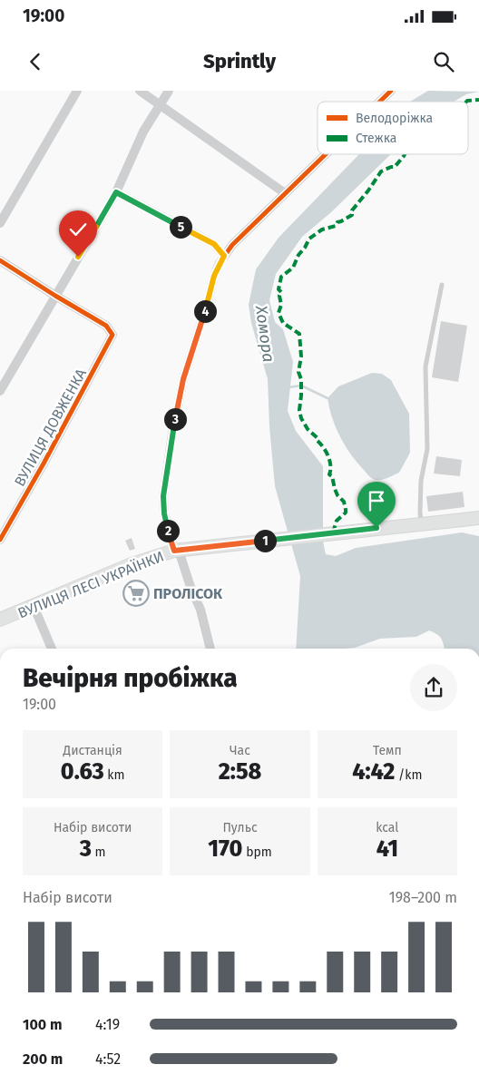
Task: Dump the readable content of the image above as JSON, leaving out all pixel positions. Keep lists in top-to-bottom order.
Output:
{
  "streets": {
    "main road": ["ВУЛИЦЯ ЛЕСІ УКРАЇНКИ"],
    "street": ["ВУЛИЦЯ ДОВЖЕНКА"]
  },
  "water": ["Хомора"],
  "places": {
    "supermarket": ["ПРОЛІСОК"]
  },
  "legend": ["Велодоріжка", "Стежка"],
  "page": {
    "status": "19:00",
    "header": "Sprintly",
    "pins": [
      "5",
      "4",
      "3",
      "2",
      "1"
    ],
    "heading": ["Вечірня пробіжка", "19:00"],
    "stats": [
      ["Дистанція", "0.63 km"],
      ["Час", "2:58"],
      ["Темп", "4:42 /km"],
      ["Набір висоти", "3 m"],
      ["Пульс", "170 bpm"],
      ["kcal", "41"]
    ],
    "chart": ["Набір висоти", "198–200 m"],
    "list": [
      {
        "name": "100 m",
        "note": "4:19"
      },
      {
        "name": "200 m",
        "note": "4:52"
      }
    ]
  }
}
